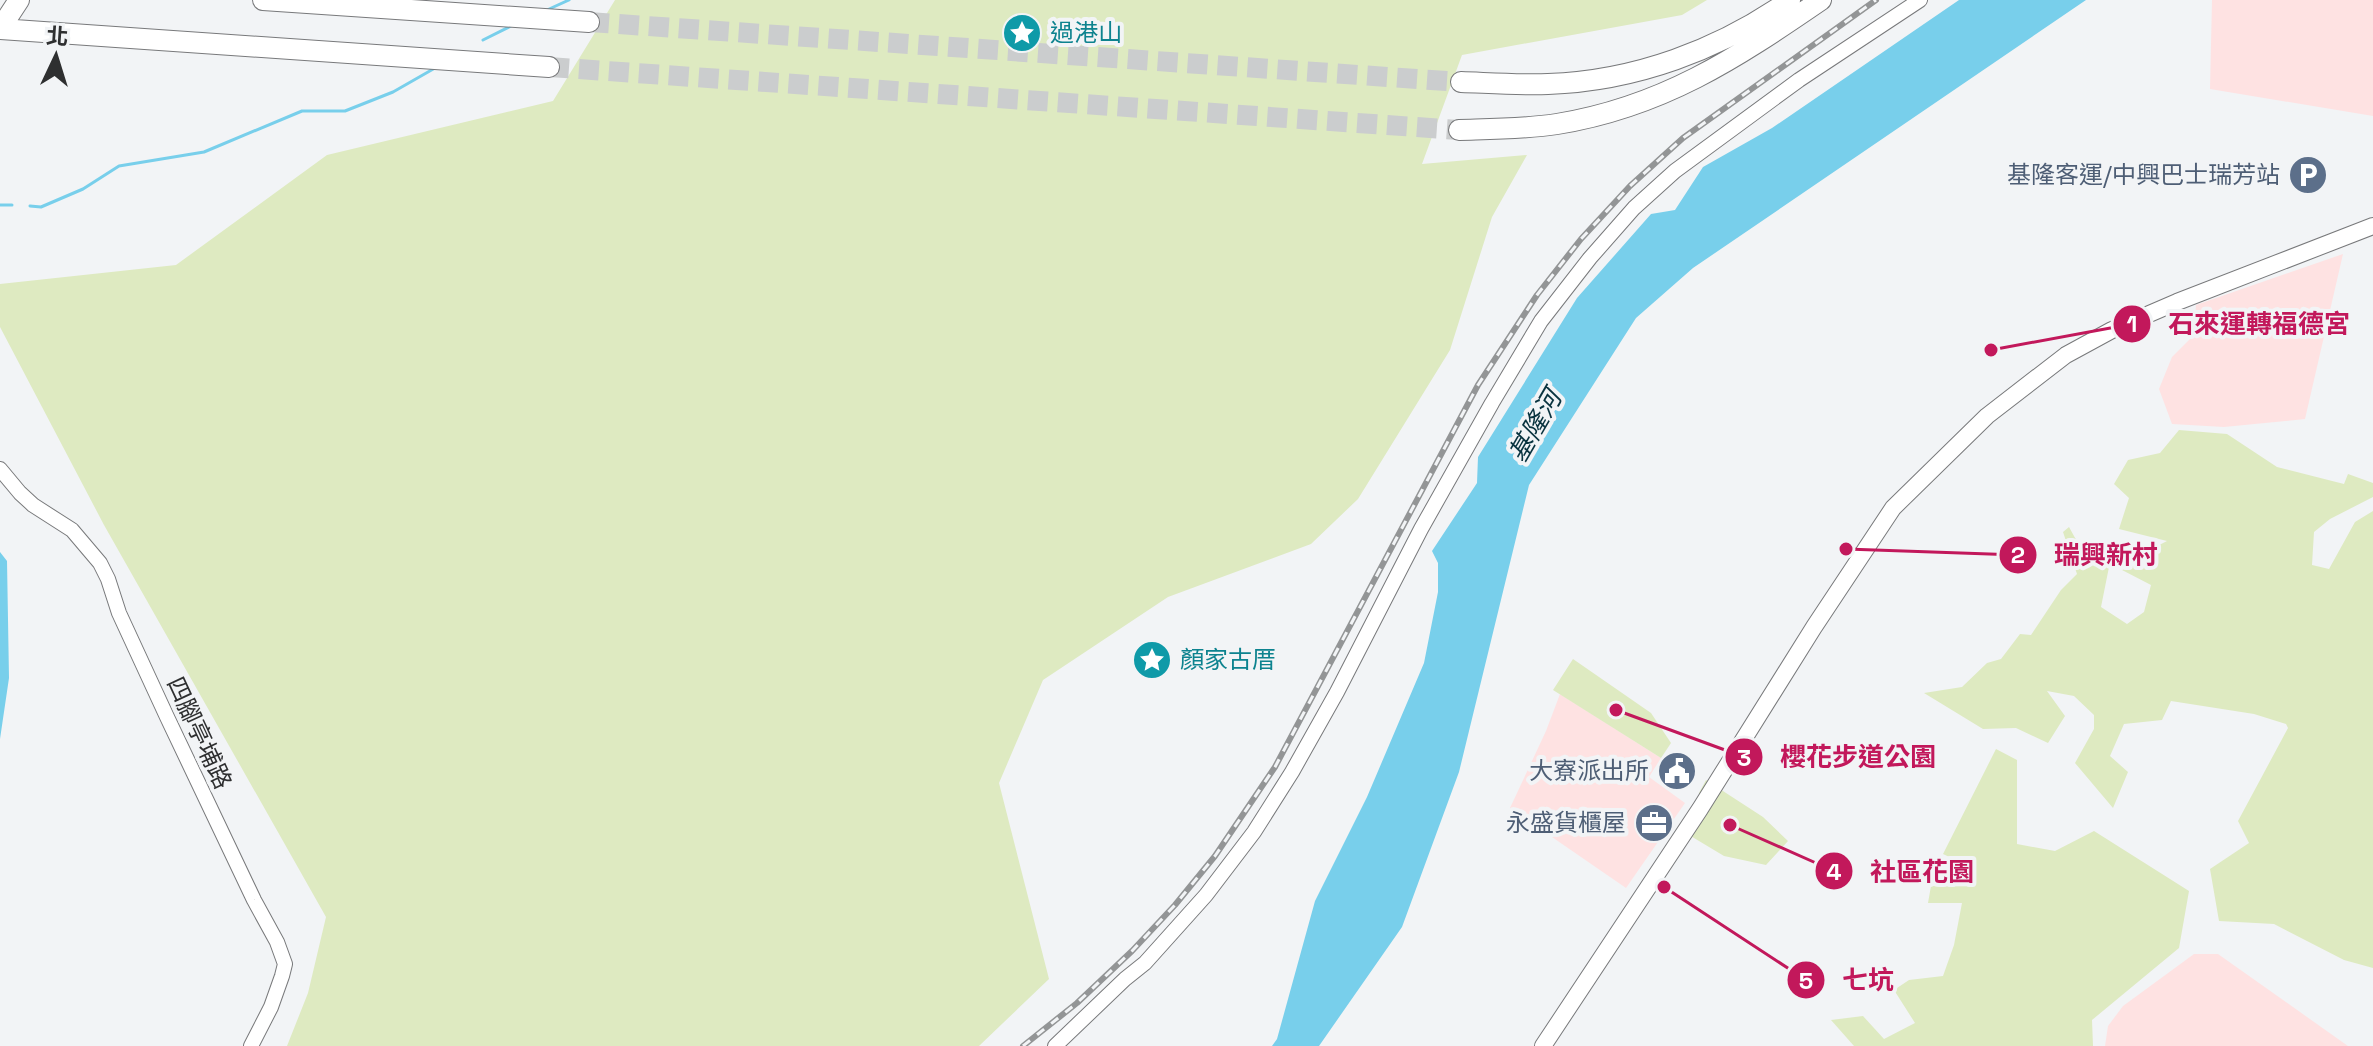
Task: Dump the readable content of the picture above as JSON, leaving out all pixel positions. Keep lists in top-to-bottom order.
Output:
{
  "streets": {
    "street": ["四腳亭埔路"]
  },
  "water": ["基隆河"],
  "places": {
    "place": ["過港山", "顏家古厝"],
    "parking": ["基隆客運/中興巴士瑞芳站"],
    "other": [
      "石來運轉福德宮",
      "瑞興新村",
      "櫻花步道公園",
      "社區花園",
      "七坑"
    ],
    "public building": ["大寮派出所"],
    "office": ["永盛貨櫃屋"]
  },
  "north": "top"
}
